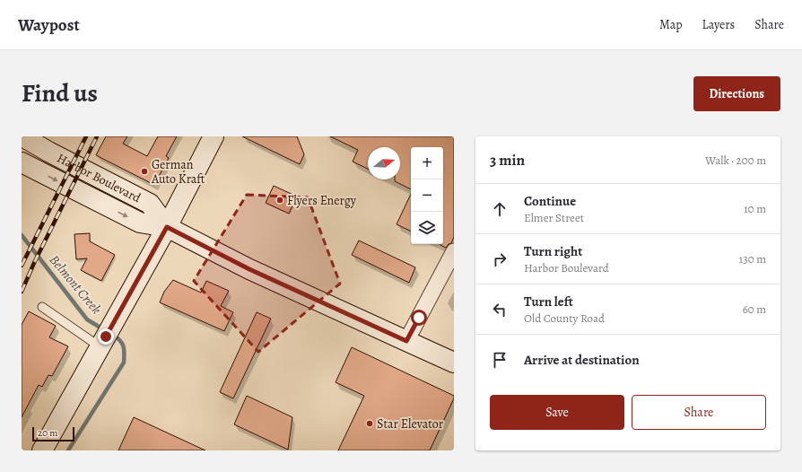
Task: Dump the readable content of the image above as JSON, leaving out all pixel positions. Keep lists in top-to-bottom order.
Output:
{
  "streets": {
    "main road": ["Harbor Boulevard"]
  },
  "water": ["Belmont Creek"],
  "places": ["German Auto Kraft", "Flyers Energy", "Star Elevator"],
  "scale_bar": "20 m",
  "north": "right",
  "page": {
    "header": "Waypost",
    "nav": ["Map", "Layers", "Share"],
    "title": "Find us",
    "buttons": [
      "Directions",
      ["Save", "Share"]
    ],
    "heading": ["3 min", "Walk · 200 m"],
    "map_buttons": ["+", "−"],
    "list": [
      ["Continue", "Elmer Street", "10 m"],
      ["Turn right", "Harbor Boulevard", "130 m"],
      ["Turn left", "Old County Road", "60 m"],
      "Arrive at destination"
    ],
    "scale": "20 m"
  }
}
